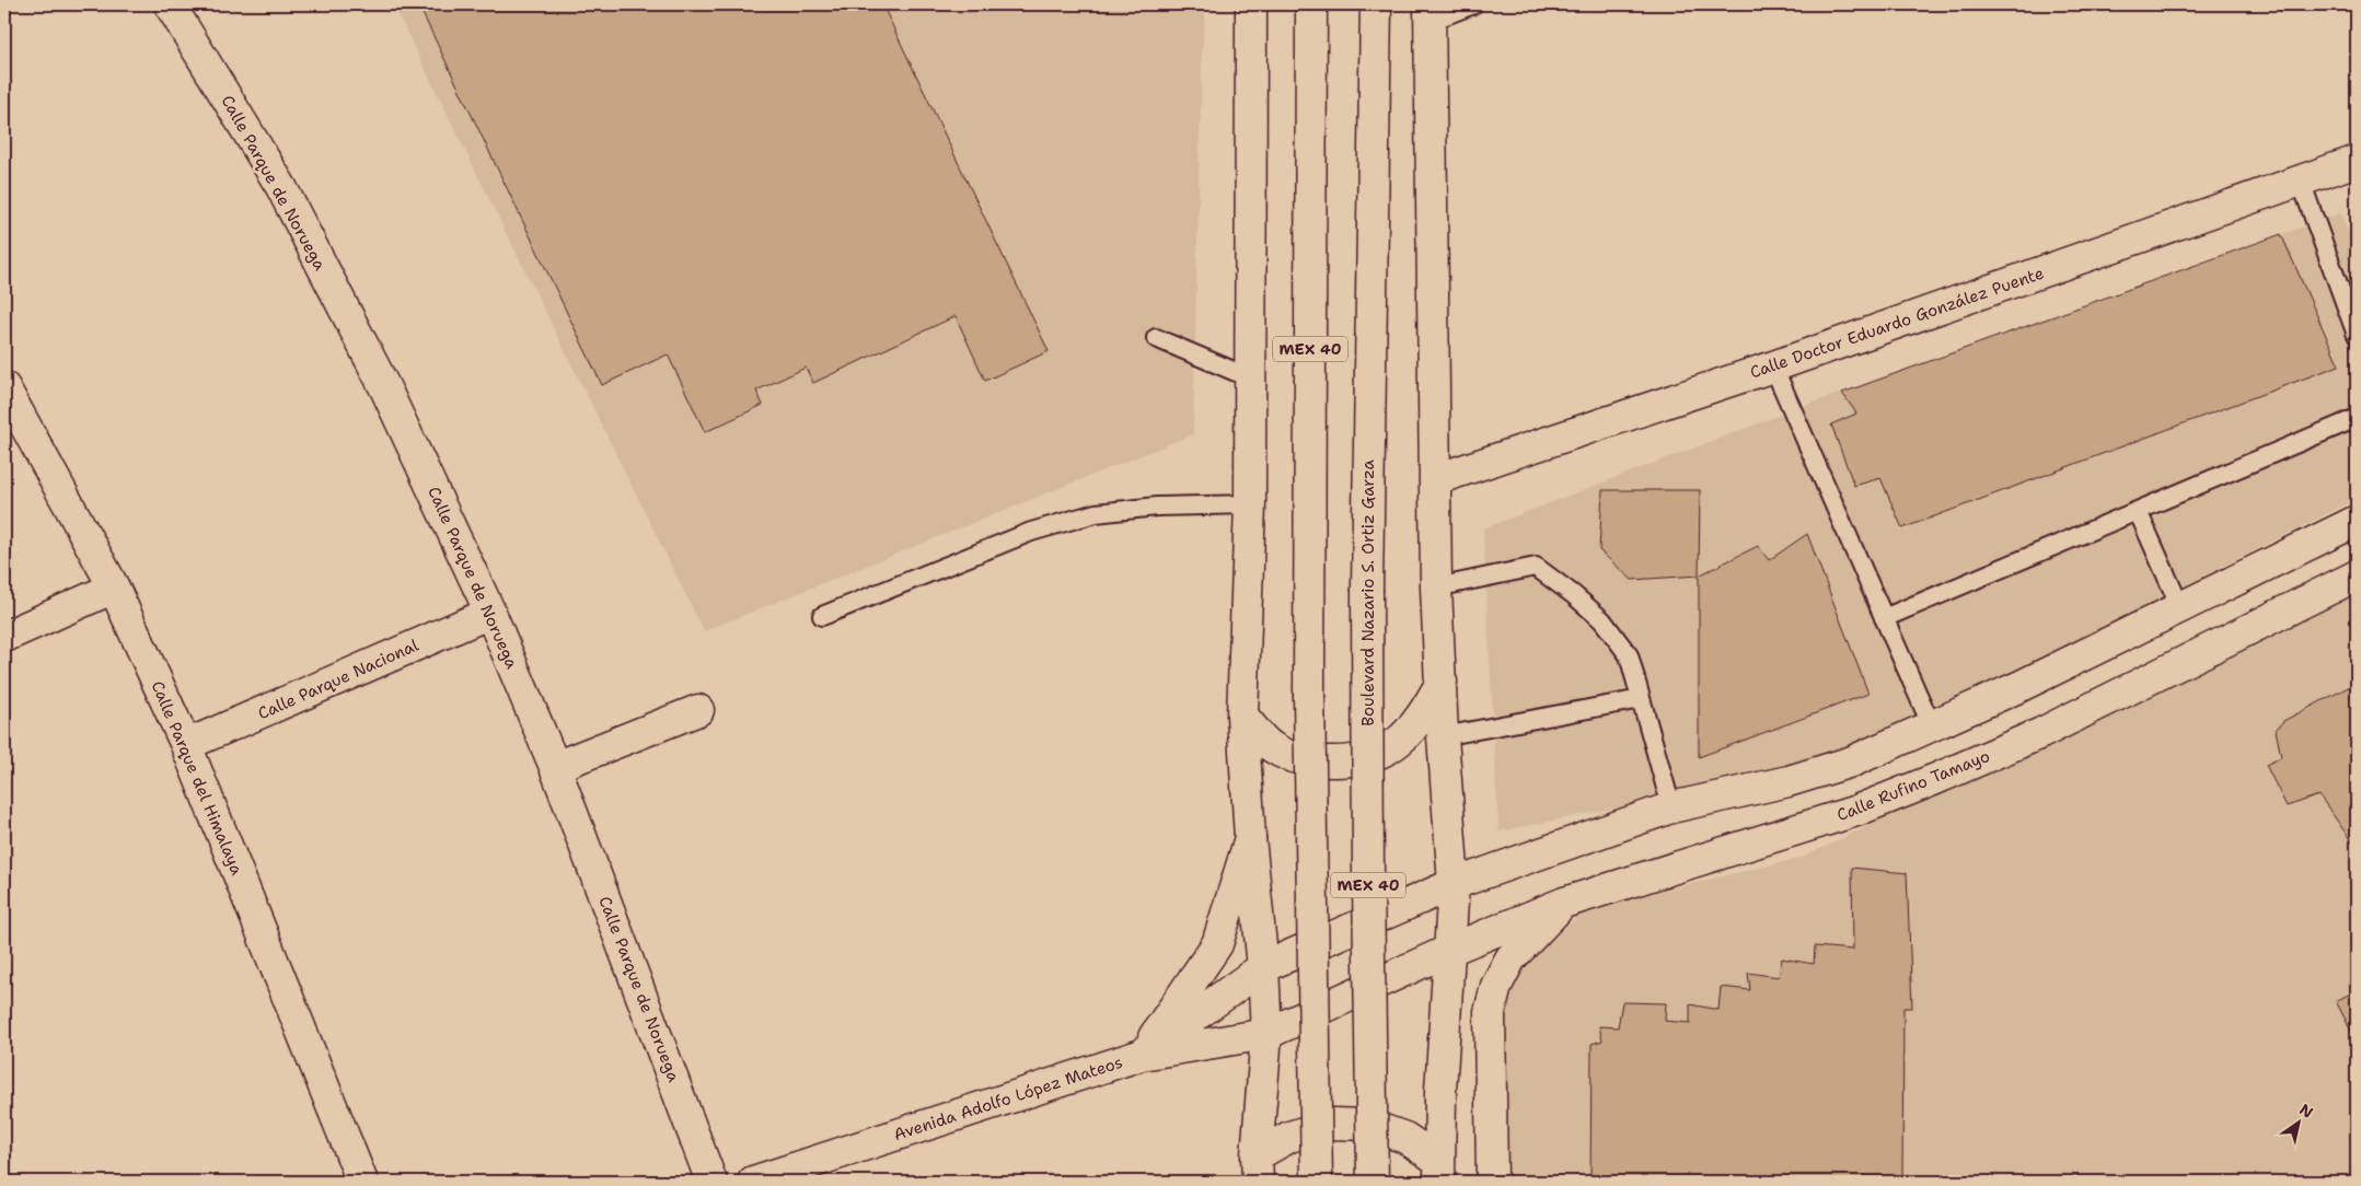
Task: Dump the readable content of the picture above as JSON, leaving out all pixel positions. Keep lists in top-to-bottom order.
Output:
{
  "streets": {
    "main road": [
      "Calle Parque de Noruega",
      "Calle Doctor Eduardo González Puente",
      "MEX 40",
      "Boulevard Nazario S. Ortiz Garza",
      "Calle Parque Nacional",
      "Calle Parque del Himalaya",
      "Calle Rufino Tamayo",
      "Avenida Adolfo López Mateos"
    ]
  },
  "crossings": [
    ["Calle Parque de Noruega", "Calle Parque Nacional"],
    ["Calle Parque Nacional", "Calle Parque del Himalaya"],
    ["Calle Rufino Tamayo", "Avenida Adolfo López Mateos"]
  ],
  "north": "top right"
}
